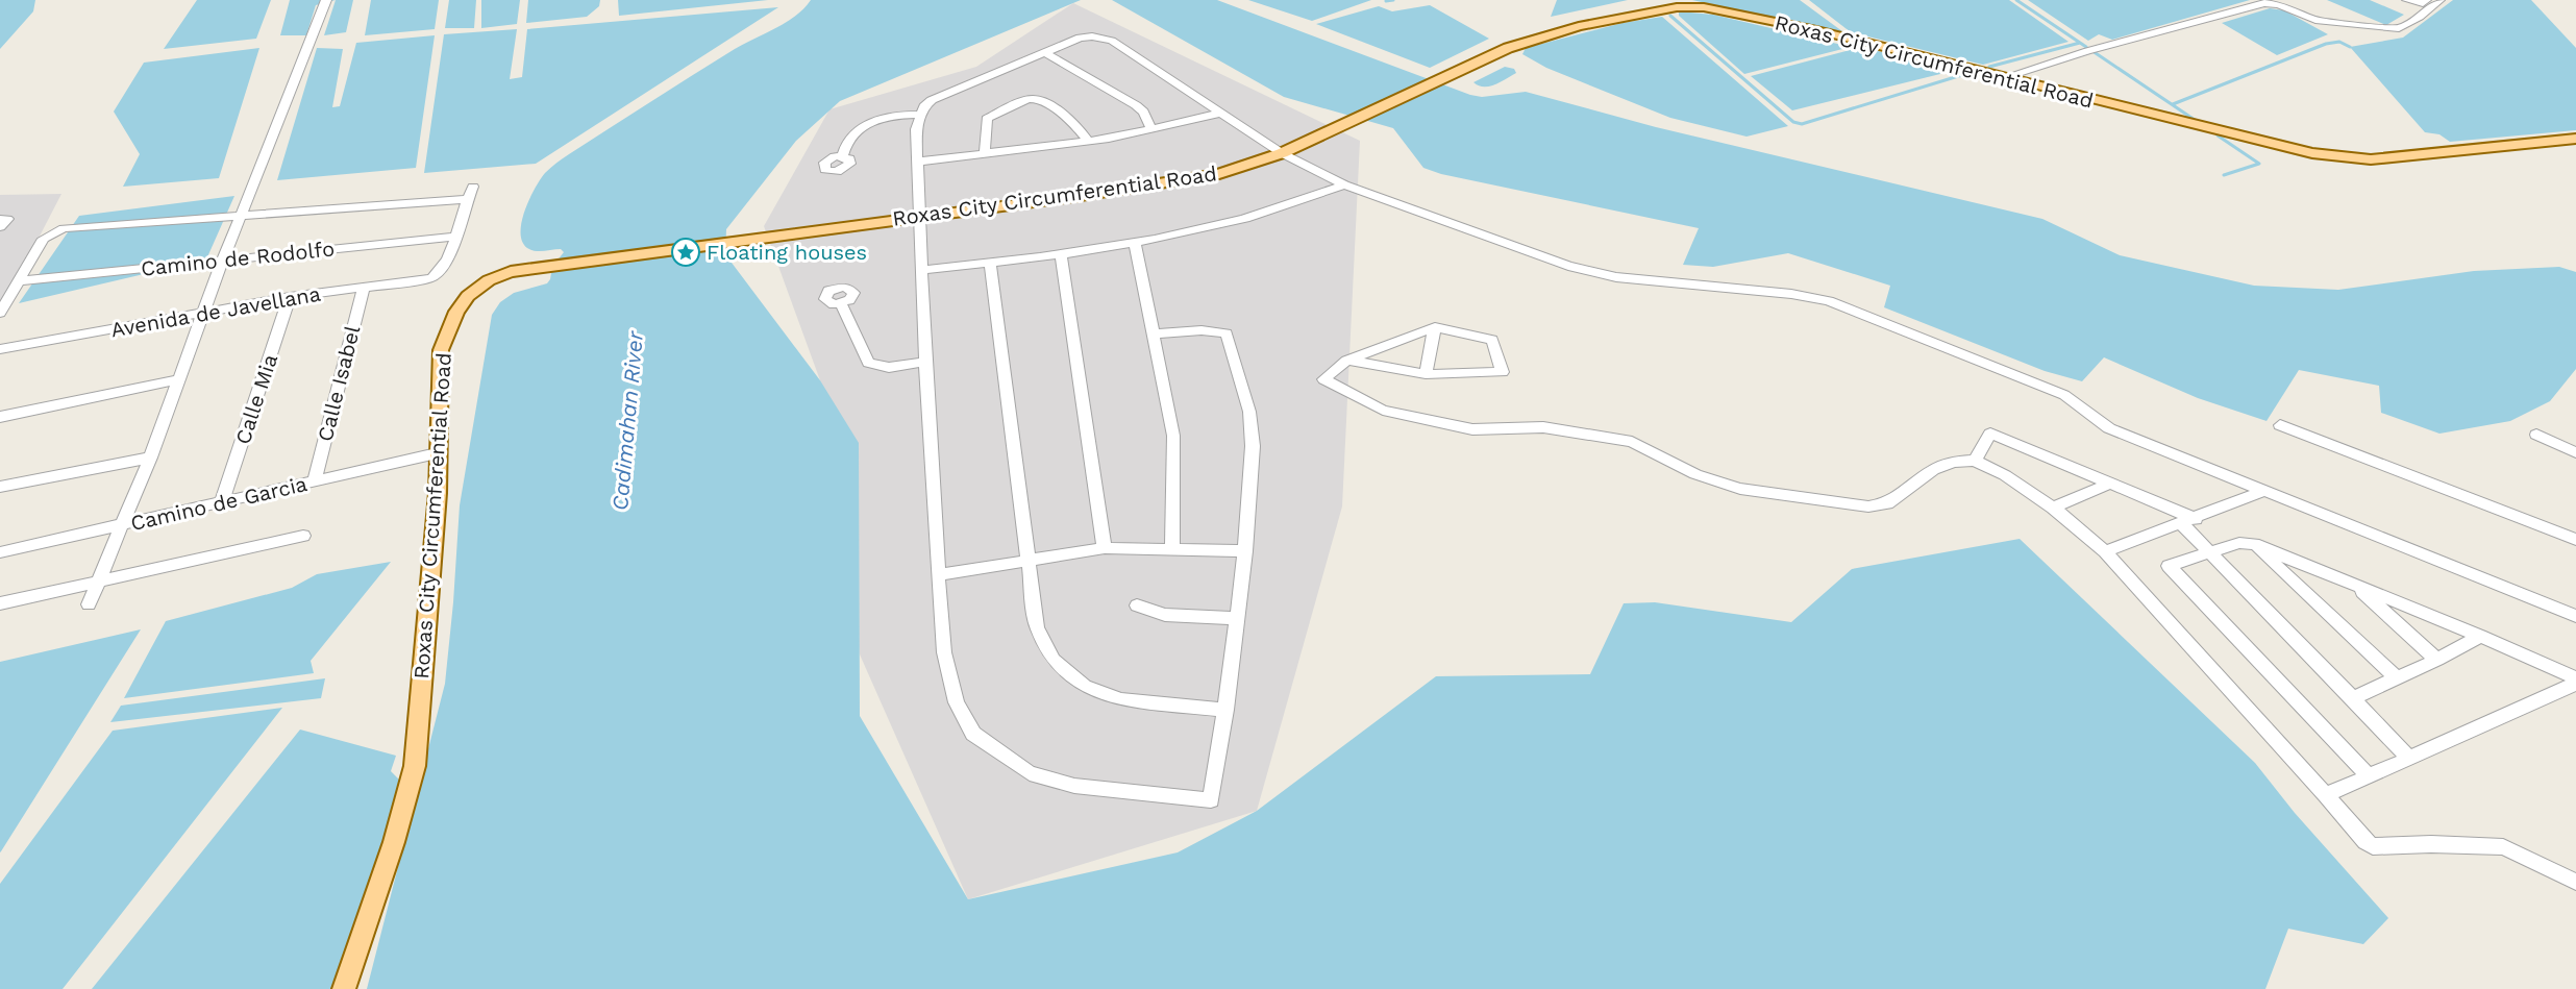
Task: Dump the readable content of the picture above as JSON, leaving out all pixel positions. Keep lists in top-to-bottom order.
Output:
{
  "streets": {
    "main road": ["Roxas City Circumferential Road"],
    "street": [
      "Camino de Rodolfo",
      "Avenida de Javellana",
      "Calle Isabel",
      "Calle Mia",
      "Camino de Garcia"
    ]
  },
  "crossings": [
    ["Roxas City Circumferential Road", "Camino de Garcia"],
    ["Camino de Rodolfo", "Avenida de Javellana"],
    ["Avenida de Javellana", "Calle Isabel"],
    ["Avenida de Javellana", "Calle Mia"],
    ["Calle Isabel", "Camino de Garcia"],
    ["Calle Mia", "Camino de Garcia"]
  ],
  "water": ["Cadimahan River"],
  "places": {
    "place": ["Floating houses"]
  }
}
